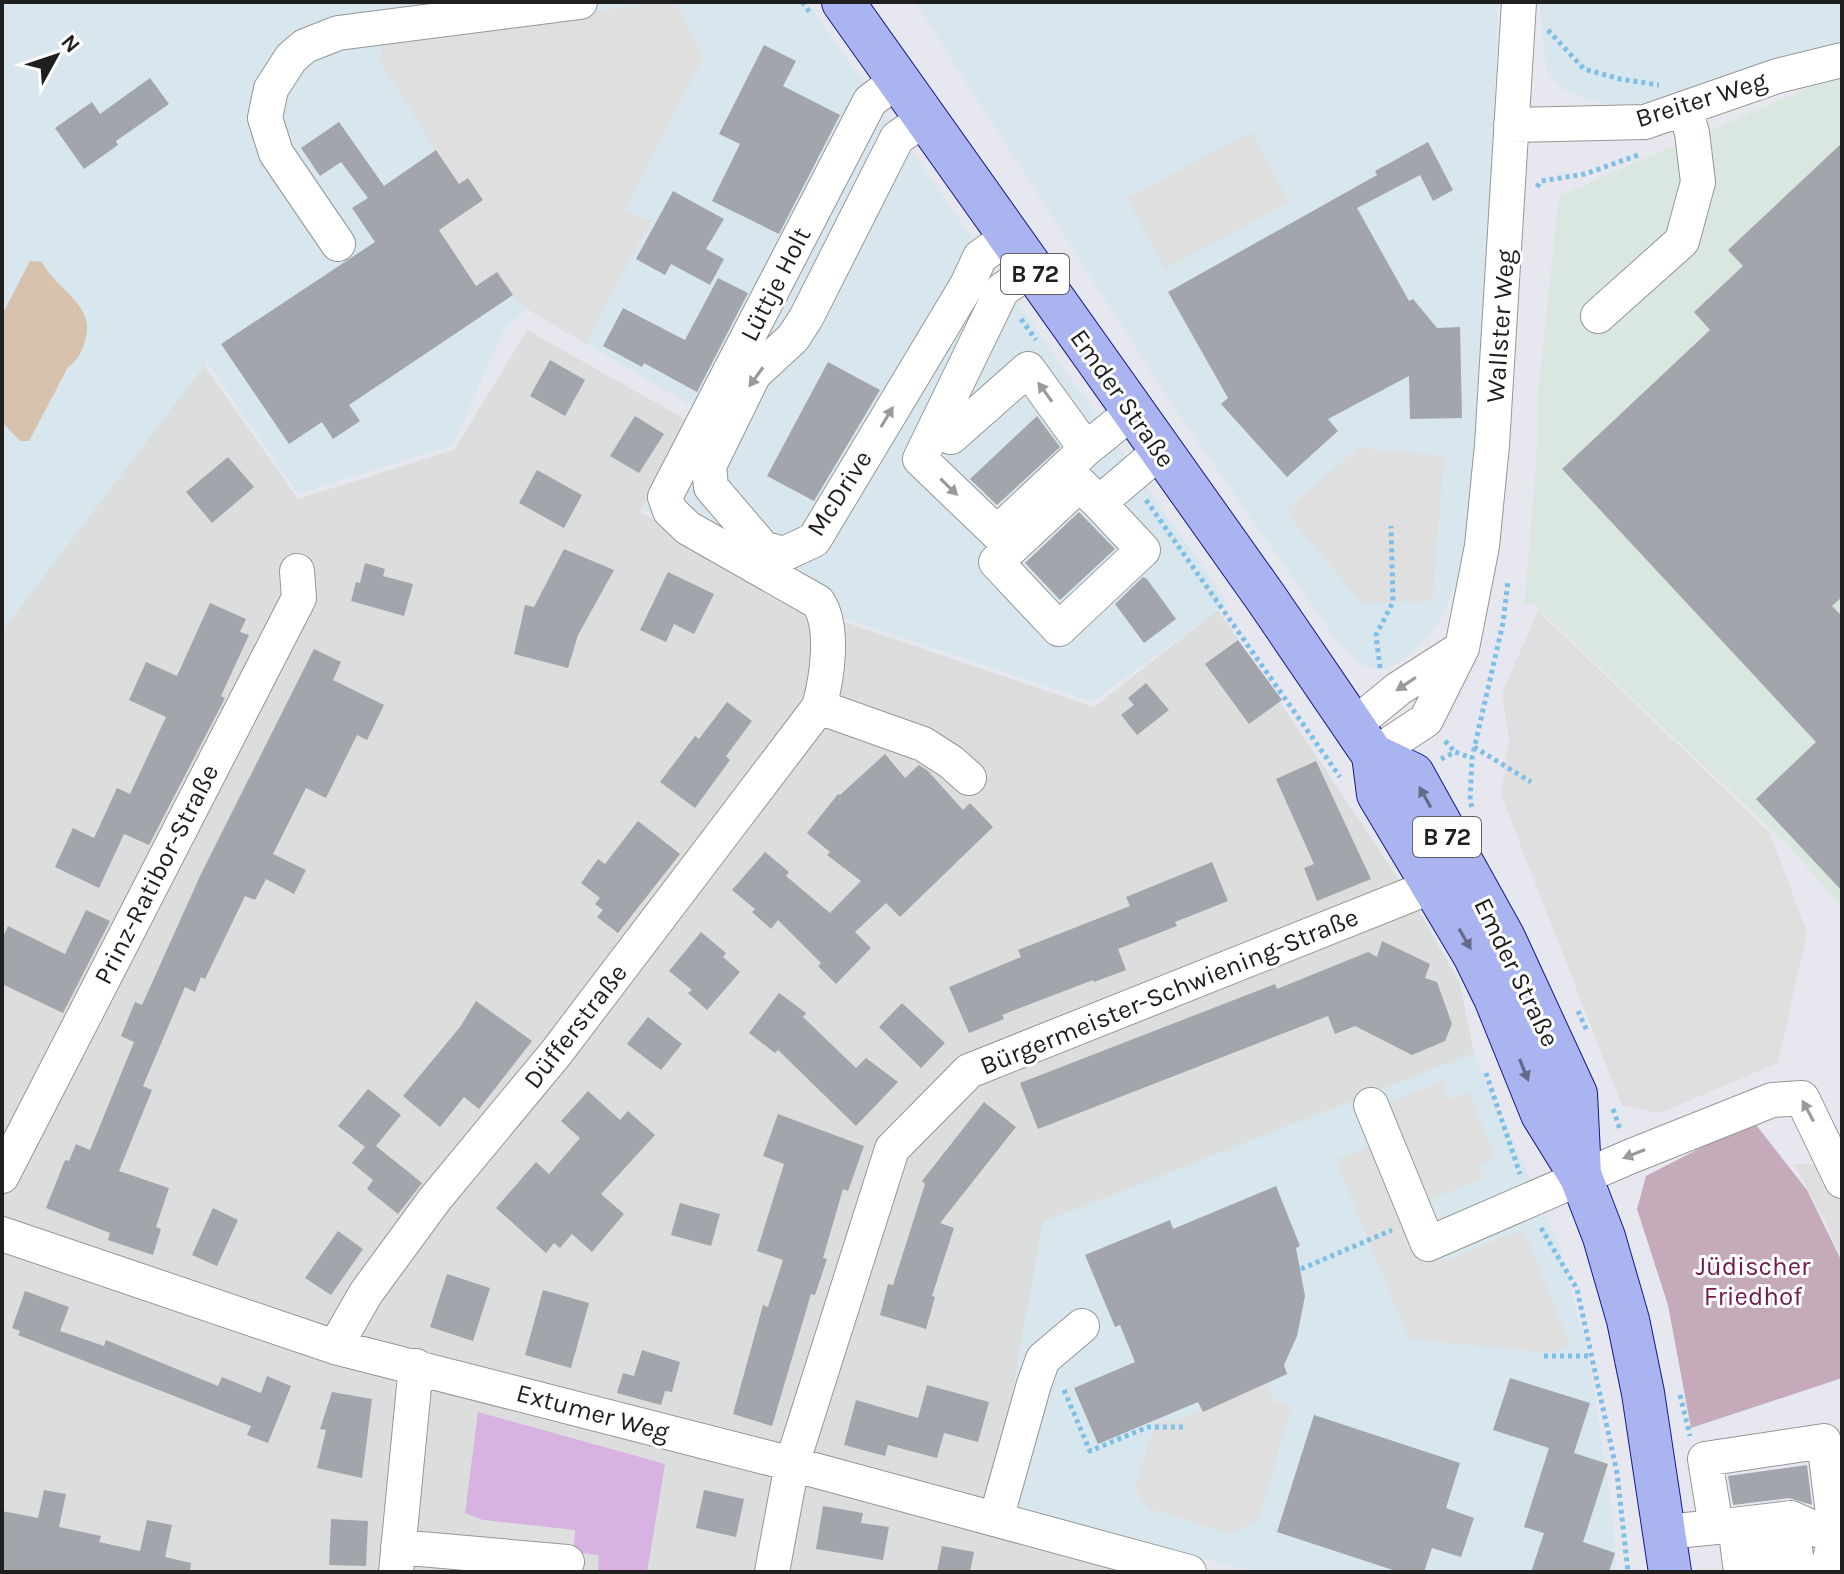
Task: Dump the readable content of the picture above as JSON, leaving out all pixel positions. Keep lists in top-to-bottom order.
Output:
{
  "streets": {
    "main road": ["B 72", "Emder Straße"],
    "street": [
      "Breiter Weg",
      "Lüttje Holt",
      "Wallster Weg",
      "McDrive",
      "Prinz-Ratibor-Straße",
      "Bürgermeister-Schwiening-Straße",
      "Düfferstraße",
      "Extumer Weg"
    ]
  },
  "crossings": [
    ["Breiter Weg", "Wallster Weg"],
    ["Lüttje Holt", "Emder Straße"],
    ["Lüttje Holt", "Düfferstraße"],
    ["Wallster Weg", "Emder Straße"],
    ["Emder Straße", "McDrive"],
    ["Emder Straße", "Bürgermeister-Schwiening-Straße"],
    ["Bürgermeister-Schwiening-Straße", "Extumer Weg"],
    ["Düfferstraße", "Extumer Weg"]
  ],
  "parks": ["Jüdischer Friedhof"],
  "north": "top right"
}
